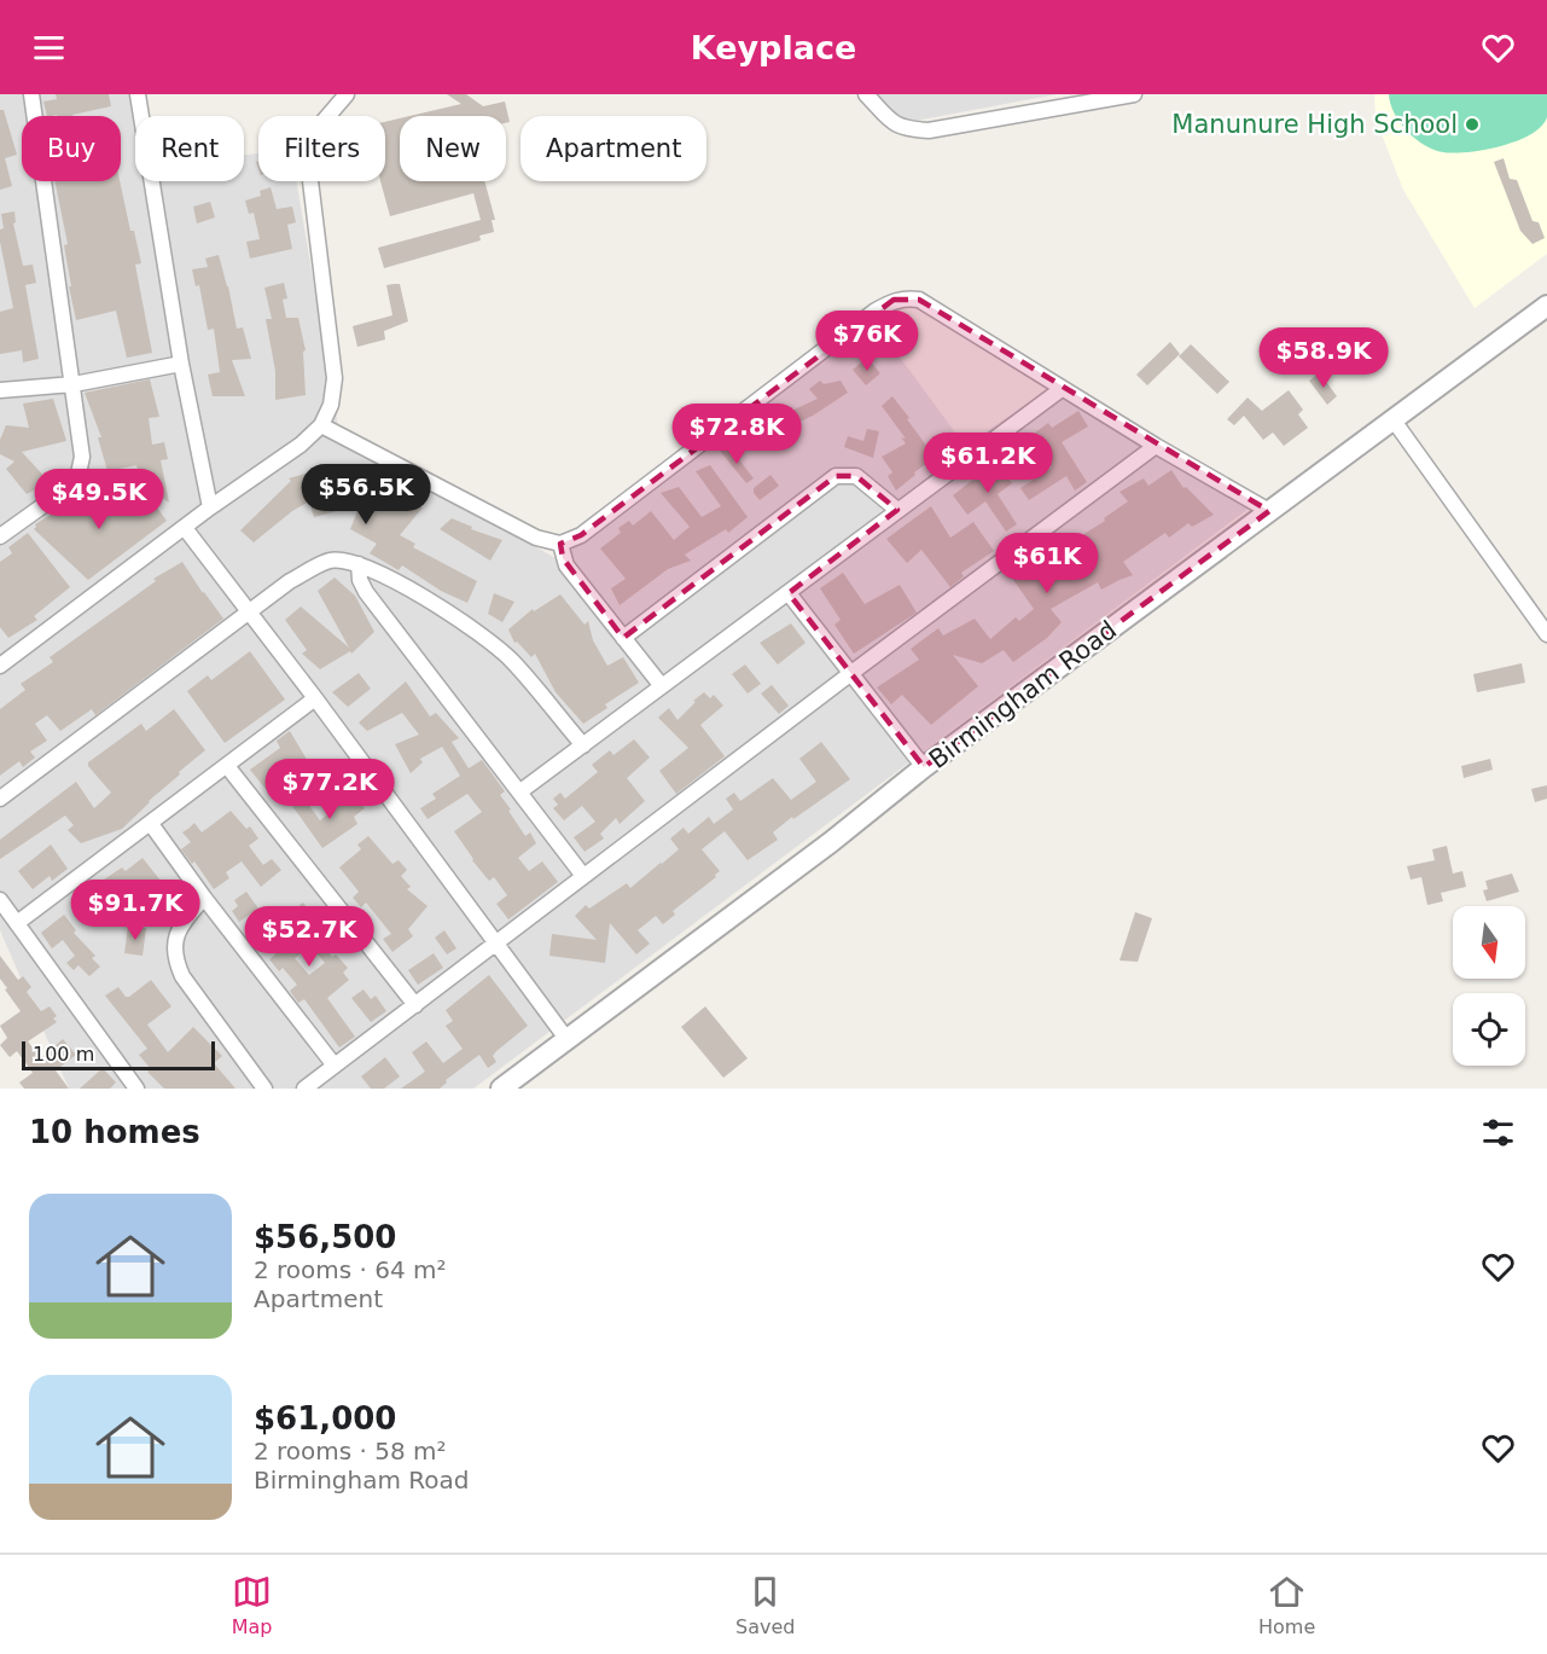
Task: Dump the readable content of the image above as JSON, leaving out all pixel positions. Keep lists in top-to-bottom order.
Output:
{
  "streets": {
    "street": ["Birmingham Road"]
  },
  "places": ["Manunure High School"],
  "scale_bar": "100 m",
  "north": "bottom",
  "page": {
    "header": "Keyplace",
    "chip": [
      "Buy",
      "Rent",
      "Filters",
      "New",
      "Apartment"
    ],
    "price": [
      "$76K",
      "$58.9K",
      "$72.8K",
      "$61.2K",
      "$56.5K",
      "$49.5K",
      "$61K",
      "$77.2K",
      "$91.7K",
      "$52.7K"
    ],
    "scale": "100 m",
    "heading": "10 homes",
    "list": [
      {
        "name": "$56,500",
        "note": "2 rooms · 64 m² · Apartment"
      },
      {
        "name": "$61,000",
        "note": "2 rooms · 58 m² · Birmingham Road"
      }
    ],
    "tabs": ["Map", "Saved", "Home"]
  }
}
